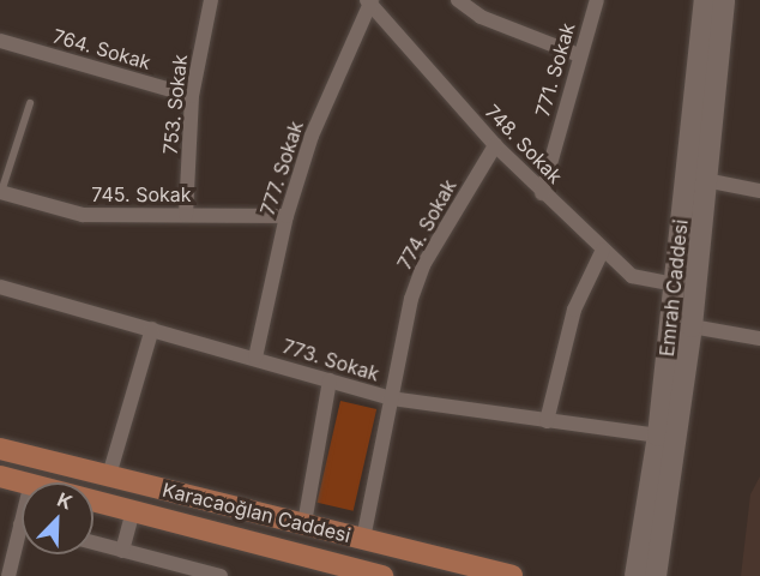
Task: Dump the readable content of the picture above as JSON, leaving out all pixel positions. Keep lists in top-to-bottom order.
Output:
{
  "streets": {
    "main road": ["Karacaoğlan Caddesi"],
    "street": [
      "764. Sokak",
      "771. Sokak",
      "753. Sokak",
      "748. Sokak",
      "777. Sokak",
      "745. Sokak",
      "774. Sokak",
      "Emrah Caddesi",
      "773. Sokak"
    ]
  },
  "crossings": [
    ["764. Sokak", "753. Sokak"],
    ["771. Sokak", "748. Sokak"],
    ["753. Sokak", "745. Sokak"],
    ["748. Sokak", "777. Sokak"],
    ["748. Sokak", "774. Sokak"],
    ["748. Sokak", "Emrah Caddesi"],
    ["777. Sokak", "745. Sokak"],
    ["777. Sokak", "773. Sokak"],
    ["774. Sokak", "773. Sokak"],
    ["774. Sokak", "Karacaoğlan Caddesi"],
    ["Emrah Caddesi", "773. Sokak"]
  ],
  "north": "top right"
}
